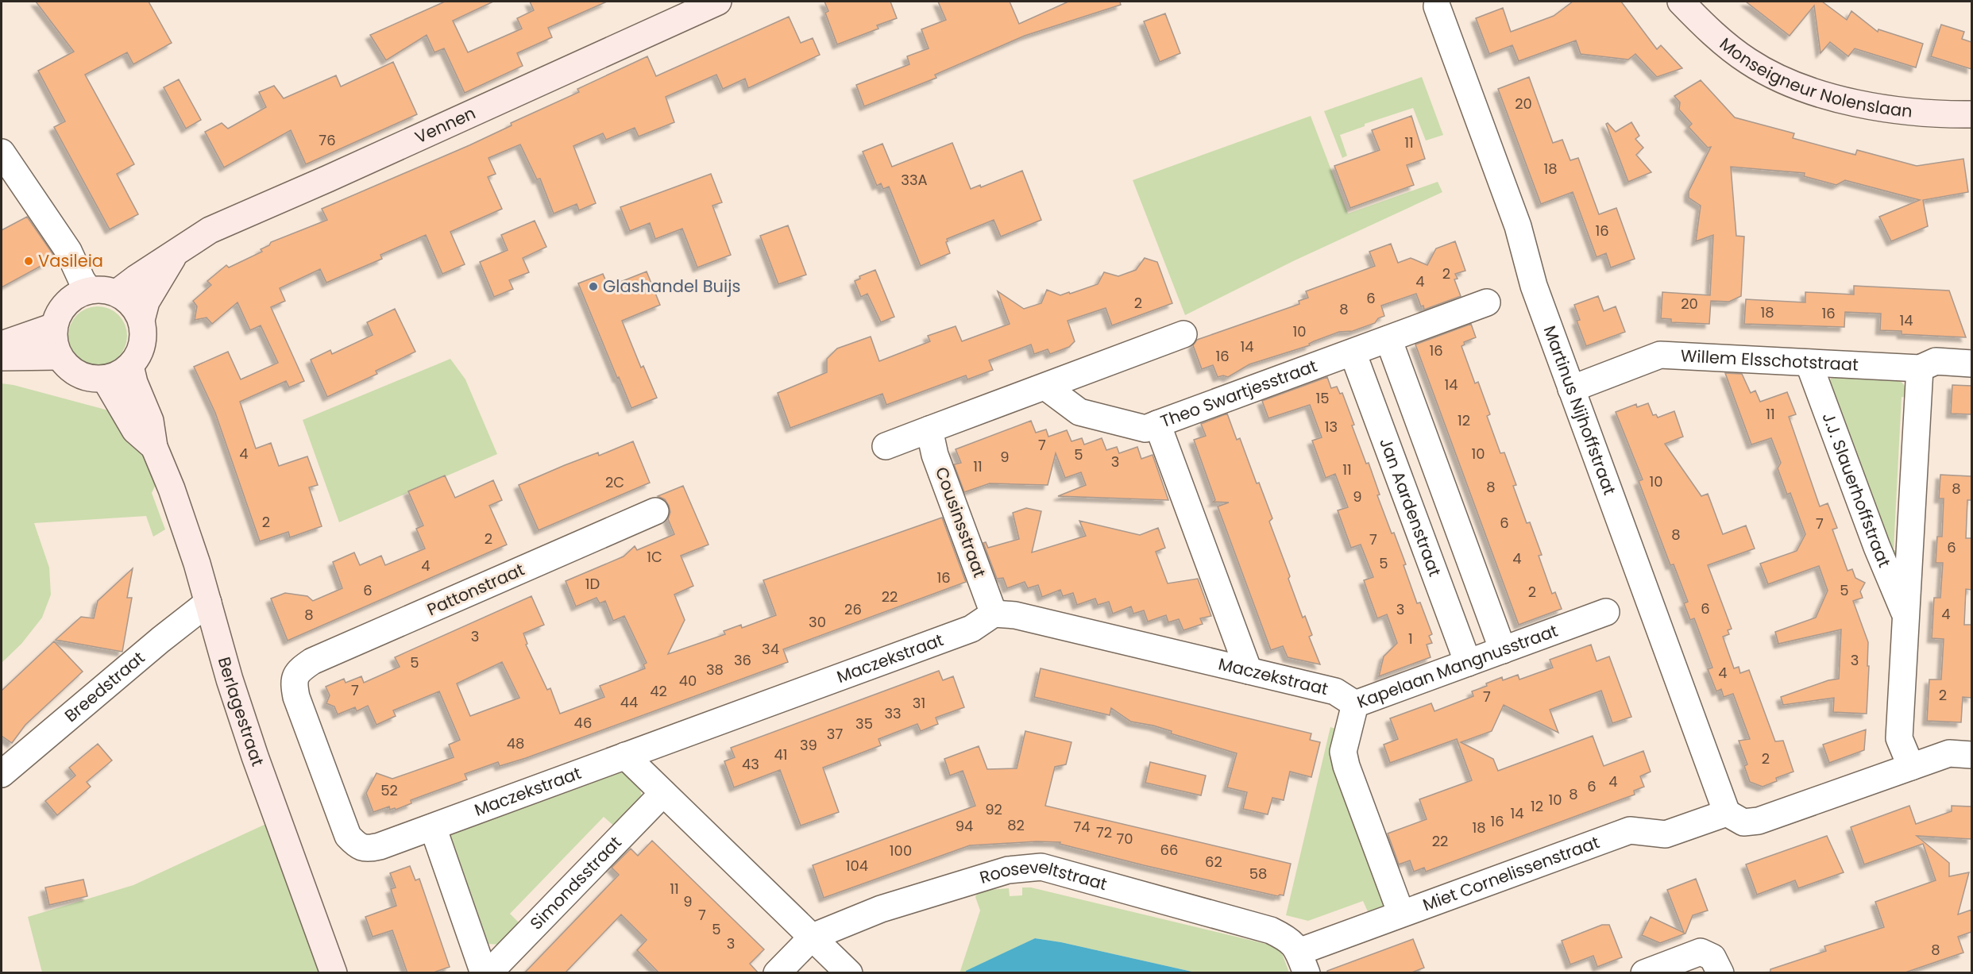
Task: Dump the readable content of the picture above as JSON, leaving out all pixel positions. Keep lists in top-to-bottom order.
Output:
{
  "streets": {
    "street": [
      "Monseigneur Nolenslaan",
      "Vennen",
      "Willem Elsschotstraat",
      "Theo Swartjesstraat",
      "Martinus Nijhoffstraat",
      "J.J. Slauerhoffstraat",
      "Jan Aardenstraat",
      "Cousinsstraat",
      "Pattonstraat",
      "Maczekstraat",
      "Kapelaan Mangnusstraat",
      "Breedstraat",
      "Berlagestraat",
      "Miet Cornelissenstraat",
      "Simondsstraat",
      "Rooseveltstraat"
    ]
  },
  "crossings": [
    ["Vennen", "Berlagestraat"],
    ["Willem Elsschotstraat", "Martinus Nijhoffstraat"],
    ["Willem Elsschotstraat", "J.J. Slauerhoffstraat"],
    ["Theo Swartjesstraat", "Jan Aardenstraat"],
    ["Theo Swartjesstraat", "Maczekstraat"],
    ["Martinus Nijhoffstraat", "Miet Cornelissenstraat"],
    ["Jan Aardenstraat", "Kapelaan Mangnusstraat"],
    ["Cousinsstraat", "Maczekstraat"],
    ["Pattonstraat", "Maczekstraat"],
    ["Maczekstraat", "Kapelaan Mangnusstraat"],
    ["Kapelaan Mangnusstraat", "Miet Cornelissenstraat"],
    ["Breedstraat", "Berlagestraat"],
    ["Miet Cornelissenstraat", "Rooseveltstraat"]
  ],
  "places": ["Vasileia", "Glashandel Buijs"],
  "house_numbers": [
    "20",
    "76",
    "11",
    "18",
    "33A",
    "16",
    "2",
    "4",
    "6",
    "2",
    "20",
    "8",
    "18",
    "16",
    "14",
    "10",
    "14",
    "16",
    "16",
    "14",
    "15",
    "11",
    "12",
    "13",
    "7",
    "4",
    "10",
    "5",
    "9",
    "3",
    "11",
    "11",
    "10",
    "2C",
    "8",
    "8",
    "9",
    "2",
    "6",
    "7",
    "8",
    "2",
    "7",
    "6",
    "1C",
    "4",
    "5",
    "4",
    "16",
    "1D",
    "6",
    "5",
    "2",
    "22",
    "6",
    "26",
    "3",
    "4",
    "8",
    "30",
    "3",
    "1",
    "34",
    "36",
    "3",
    "5",
    "38",
    "4",
    "40",
    "7",
    "42",
    "2",
    "7",
    "44",
    "31",
    "33",
    "46",
    "35",
    "37",
    "48",
    "39",
    "41",
    "2",
    "43",
    "4",
    "6",
    "52",
    "8",
    "10",
    "12",
    "92",
    "14",
    "16",
    "82",
    "94",
    "74",
    "18",
    "72",
    "70",
    "22",
    "66",
    "100",
    "62",
    "104",
    "58",
    "11",
    "9",
    "7",
    "5",
    "3",
    "8"
  ]
}
